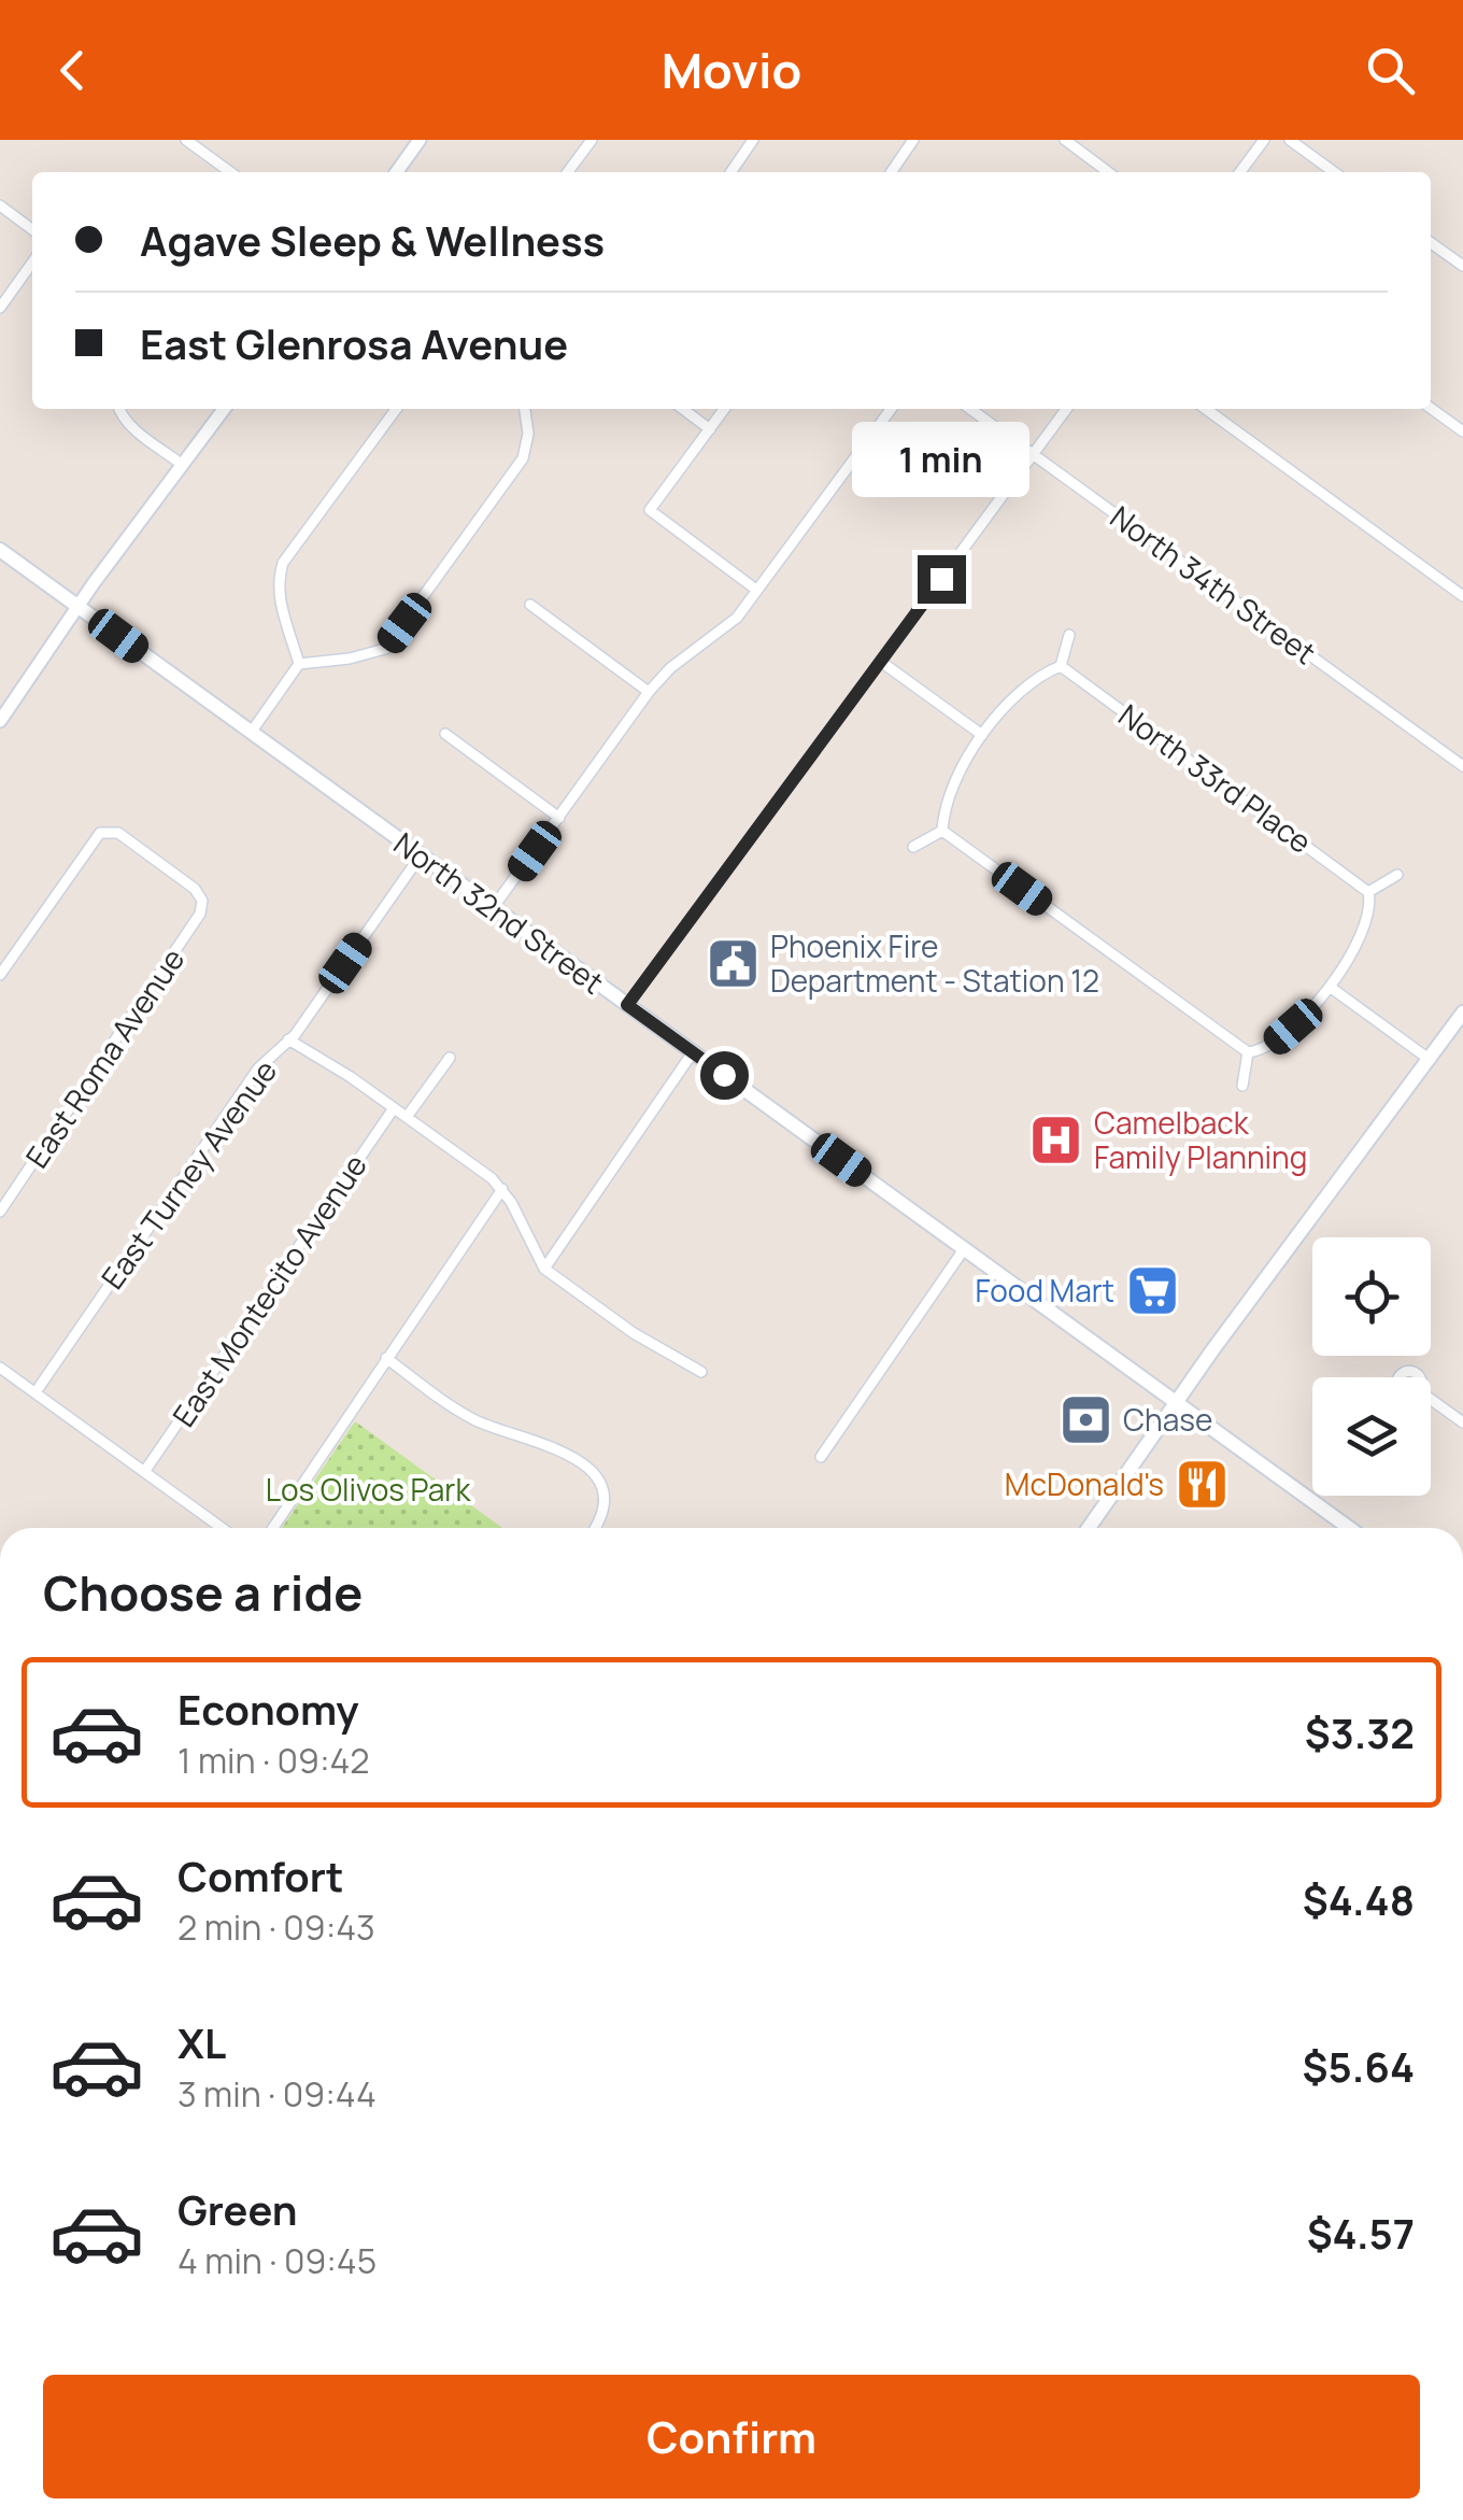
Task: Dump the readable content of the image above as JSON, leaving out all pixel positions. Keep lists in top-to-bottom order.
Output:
{
  "streets": {
    "main road": ["North 32nd Street"],
    "street": [
      "North 34th Street",
      "North 33rd Place",
      "East Roma Avenue",
      "East Turney Avenue",
      "East Montecito Avenue"
    ]
  },
  "crossings": [
    ["North 32nd Street", "East Turney Avenue"]
  ],
  "parks": ["Los Olivos Park"],
  "places": {
    "public building": ["Phoenix Fire Department - Station 12"],
    "hospital": ["Camelback Family Planning"],
    "supermarket": ["Food Mart"],
    "bank": ["Chase"],
    "restaurant": ["McDonald's"]
  },
  "page": {
    "header": "Movio",
    "banner": ["Agave Sleep & Wellness", "East Glenrosa Avenue"],
    "bubble": "1 min",
    "heading": "Choose a ride",
    "list": [
      {
        "name": "Economy",
        "note": "1 min · 09:42",
        "value": "$3.32"
      },
      {
        "name": "Comfort",
        "note": "2 min · 09:43",
        "value": "$4.48"
      },
      {
        "name": "XL",
        "note": "3 min · 09:44",
        "value": "$5.64"
      },
      {
        "name": "Green",
        "note": "4 min · 09:45",
        "value": "$4.57"
      }
    ],
    "buttons": "Confirm"
  }
}
